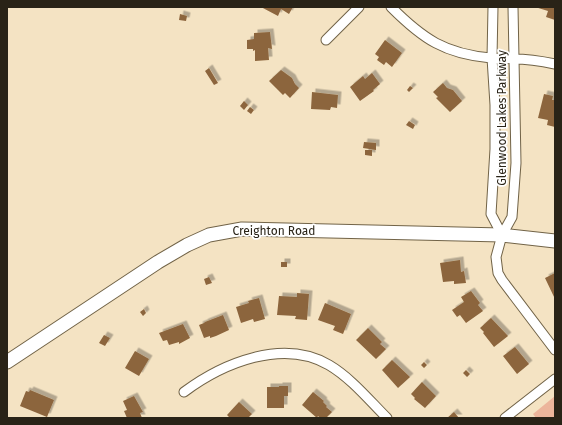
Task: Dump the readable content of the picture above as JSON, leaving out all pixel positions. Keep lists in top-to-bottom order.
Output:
{
  "streets": {
    "main road": ["Creighton Road"],
    "street": ["Glenwood Lakes Parkway"]
  },
  "crossings": [
    ["Glenwood Lakes Parkway", "Creighton Road"]
  ]
}
